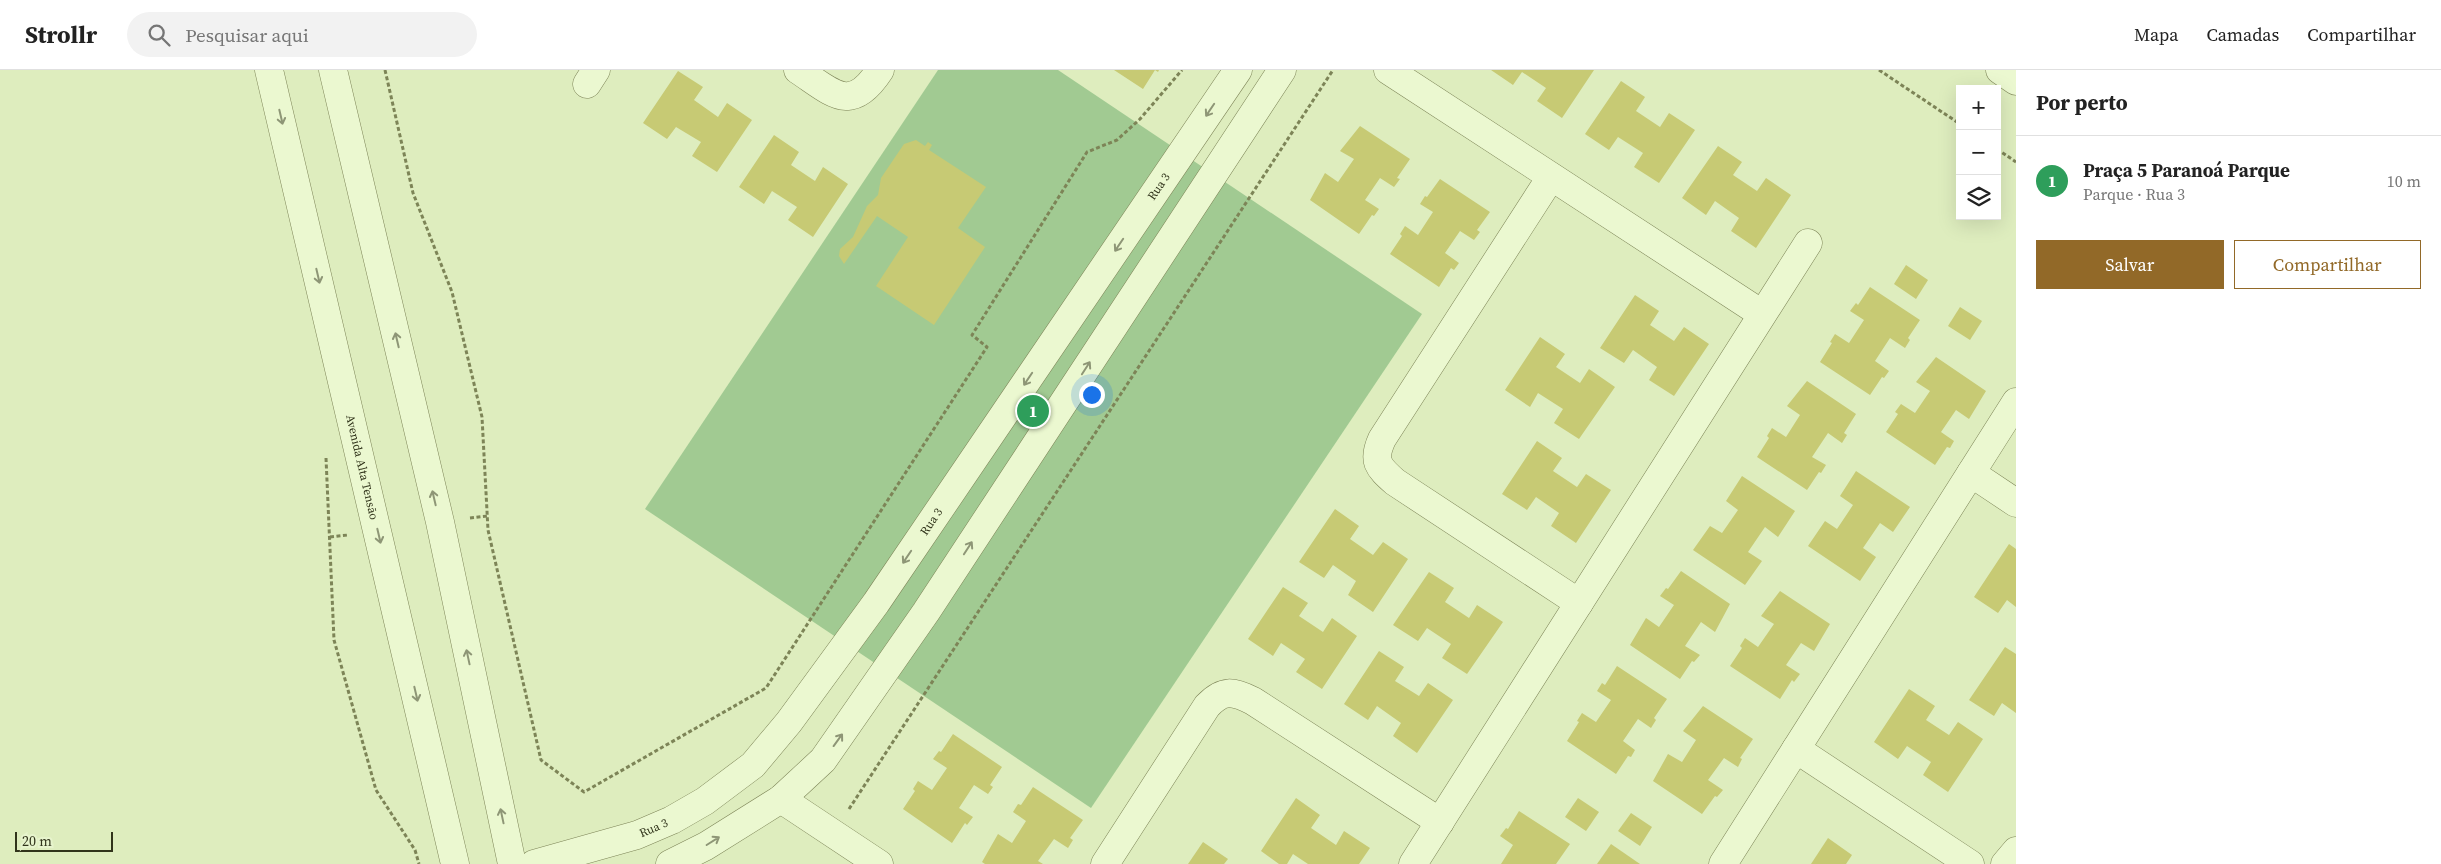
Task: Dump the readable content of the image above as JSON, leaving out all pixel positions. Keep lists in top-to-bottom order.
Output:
{
  "streets": {
    "street": ["Rua 3", "Avenida Alta Tensāo"]
  },
  "scale_bar": "20 m",
  "page": {
    "header": "Strollr",
    "search": "Pesquisar aqui",
    "nav": ["Mapa", "Camadas", "Compartilhar"],
    "heading": "Por perto",
    "map_buttons": ["+", "−"],
    "list": [
      {
        "mark": "1",
        "name": "Praça 5 Paranoá Parque",
        "note": "Parque · Rua 3",
        "value": "10 m"
      }
    ],
    "buttons": ["Salvar", "Compartilhar"],
    "pins": "1",
    "scale": "20 m"
  }
}
